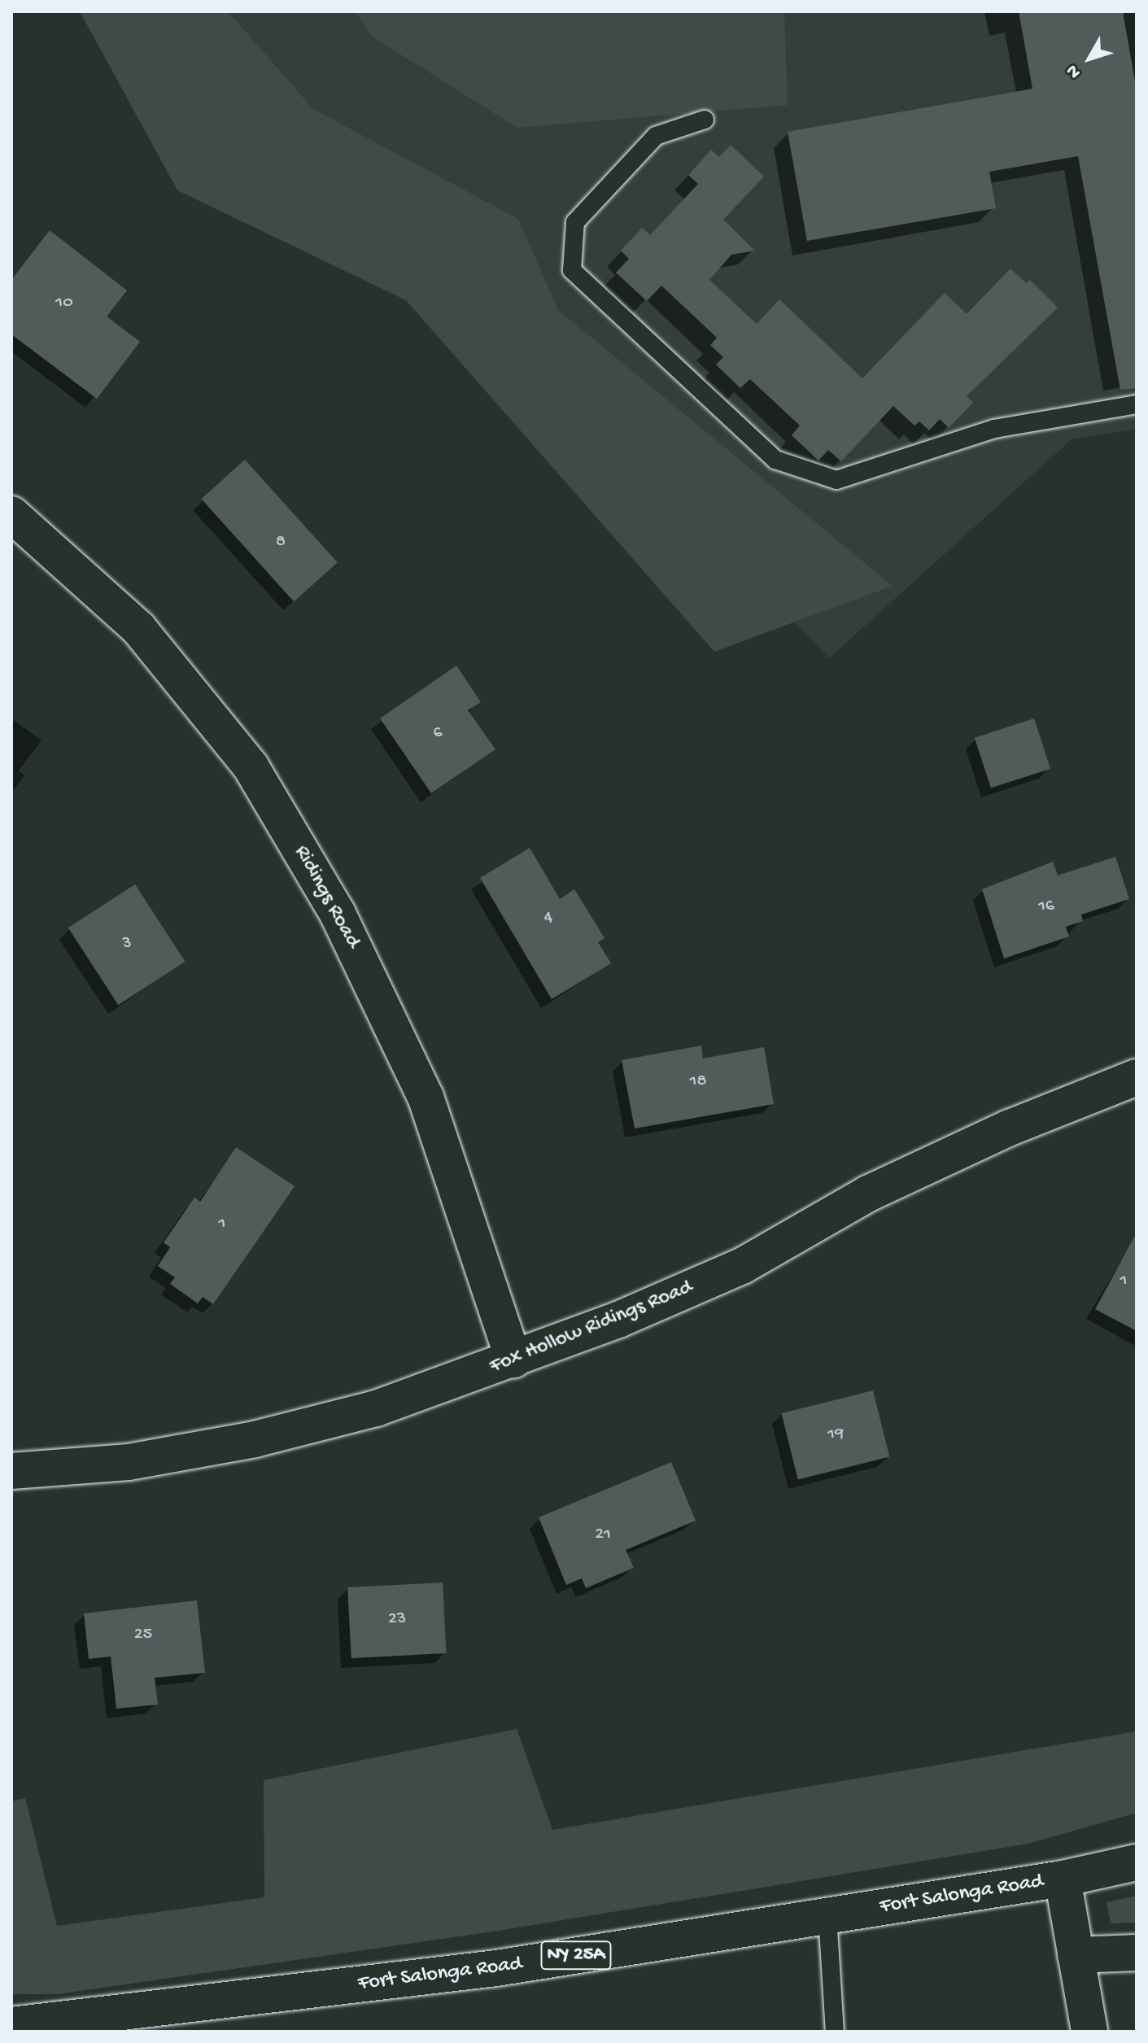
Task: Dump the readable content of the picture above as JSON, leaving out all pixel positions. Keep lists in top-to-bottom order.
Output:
{
  "streets": {
    "street": [
      "Ridings Road",
      "Fox Hollow Ridings Road",
      "Fort Salonga Road",
      "NY 25A"
    ]
  },
  "crossings": [
    ["Ridings Road", "Fox Hollow Ridings Road"]
  ],
  "house_numbers": [
    "10",
    "8",
    "6",
    "16",
    "4",
    "3",
    "18",
    "1",
    "1",
    "19",
    "21",
    "23",
    "25"
  ],
  "north": "bottom left"
}
